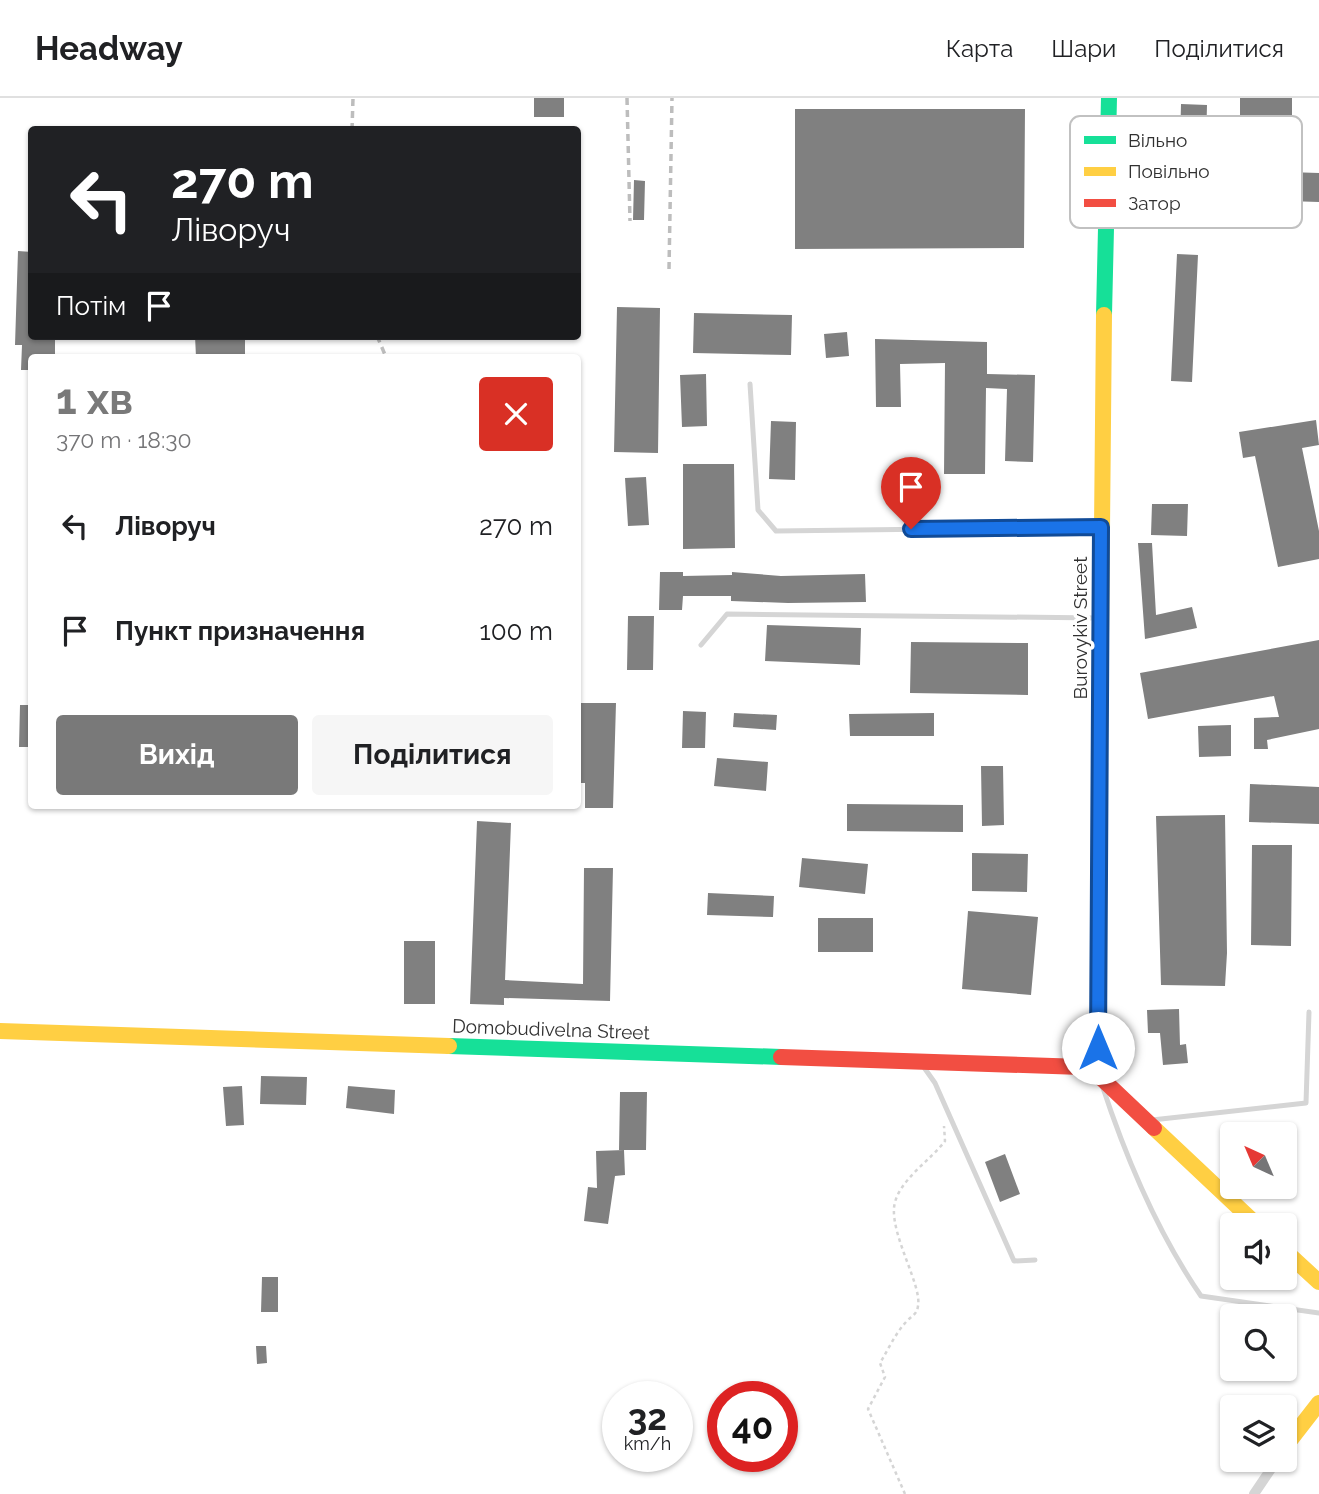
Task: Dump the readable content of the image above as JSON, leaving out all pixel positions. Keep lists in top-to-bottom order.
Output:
{
  "streets": {
    "street": ["Burovykiv Street", "Domobudivelna Street"]
  },
  "crossings": [
    ["Burovykiv Street", "Domobudivelna Street"]
  ],
  "legend": ["Вільно", "Повільно", "Затор"],
  "north": "top left",
  "page": {
    "header": "Headway",
    "nav": ["Карта", "Шари", "Поділитися"],
    "turn": ["270 m", "Ліворуч"],
    "then": "Потім",
    "heading": ["1 хв", "370 m · 18:30"],
    "list": [
      {
        "name": "Ліворуч",
        "value": "270 m"
      },
      {
        "name": "Пункт призначення",
        "value": "100 m"
      }
    ],
    "buttons": ["Вихід", "Поділитися"],
    "speed": "32 km/h",
    "limit": "40"
  }
}
